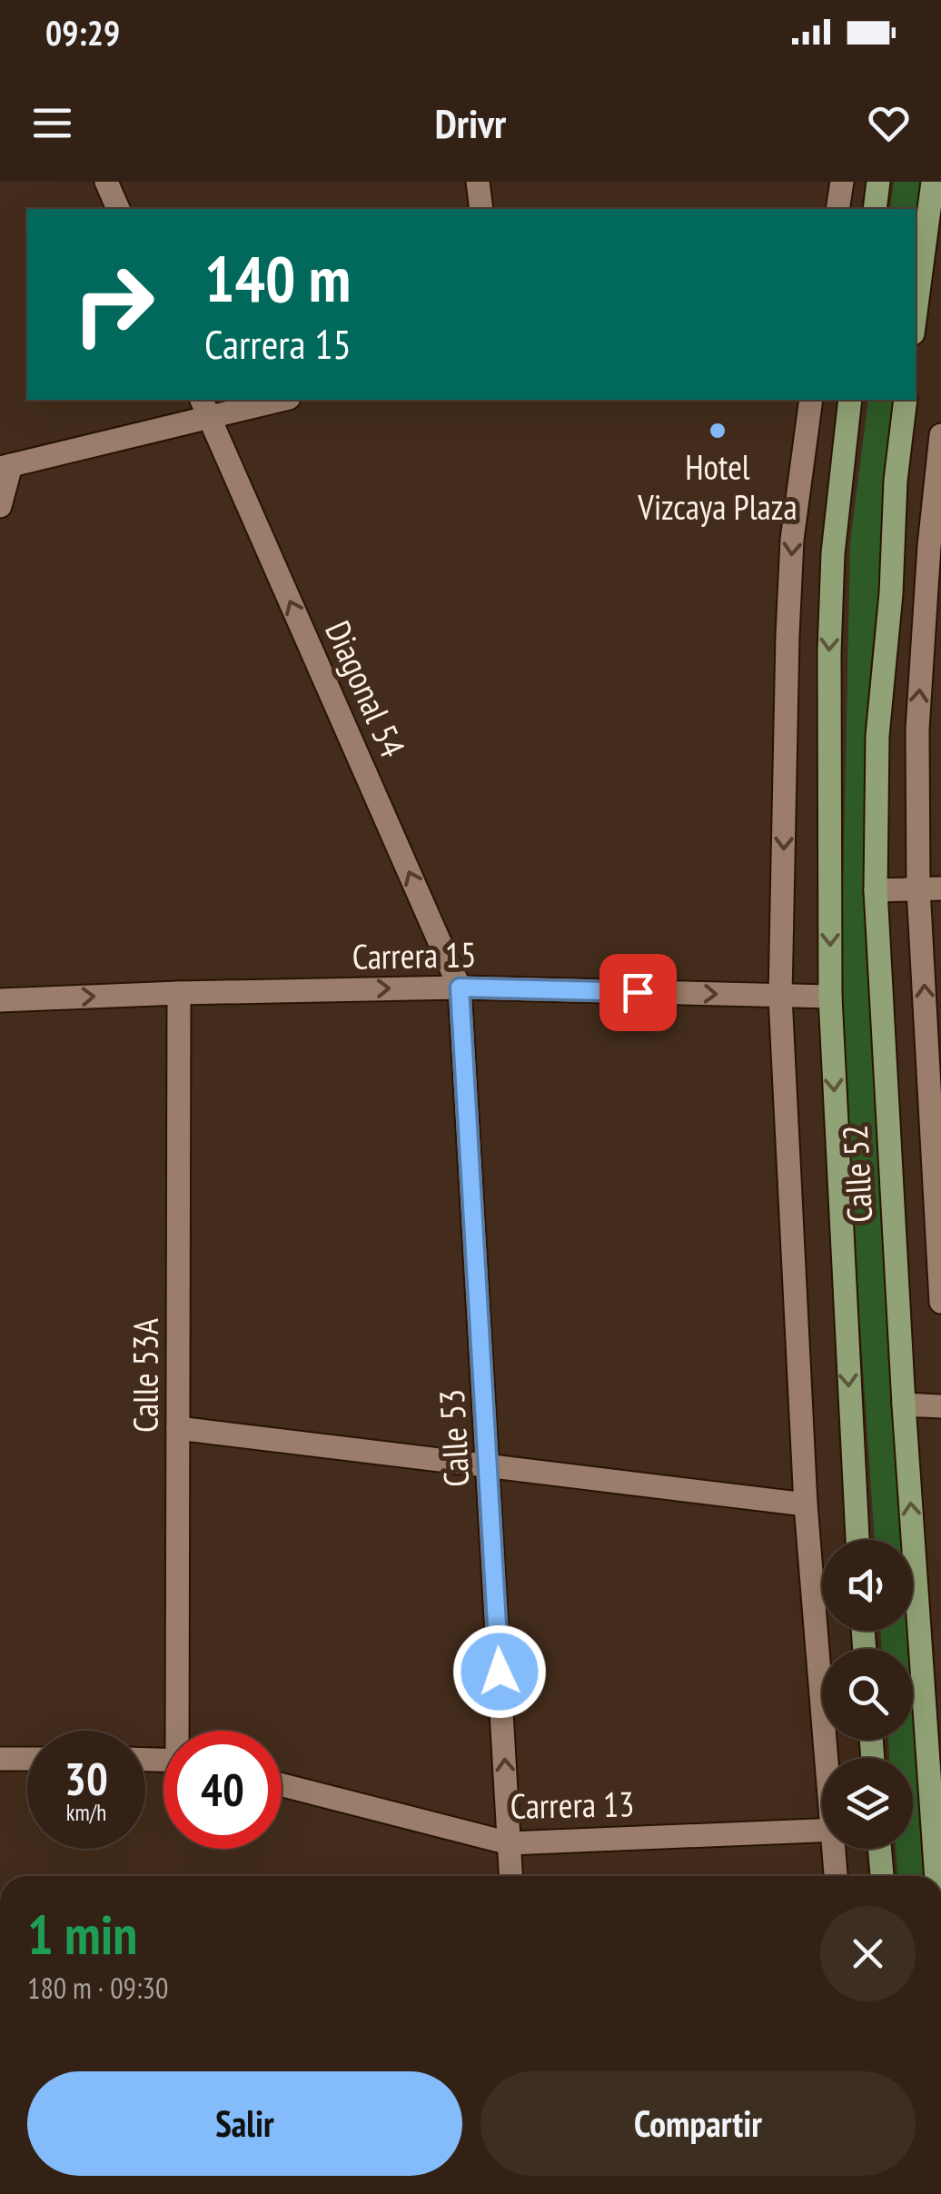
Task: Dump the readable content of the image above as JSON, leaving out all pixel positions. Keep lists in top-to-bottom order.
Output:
{
  "streets": {
    "main road": ["Calle 52"],
    "street": [
      "Diagonal 54",
      "Carrera 15",
      "Calle 53A",
      "Calle 53",
      "Carrera 13"
    ]
  },
  "crossings": [
    ["Diagonal 54", "Carrera 15"],
    ["Diagonal 54", "Calle 53"],
    ["Carrera 15", "Calle 52"],
    ["Carrera 15", "Calle 53A"],
    ["Carrera 15", "Calle 53"],
    ["Calle 53", "Carrera 13"]
  ],
  "one_way": ["Diagonal 54", "Carrera 15", "Calle 53"],
  "places": ["Hotel Vizcaya Plaza"],
  "page": {
    "status": "09:29",
    "header": "Drivr",
    "turn": ["140 m", "Carrera 15"],
    "speed": "30 km/h",
    "limit": "40",
    "heading": ["1 min", "180 m · 09:30"],
    "buttons": ["Salir", "Compartir"]
  }
}
